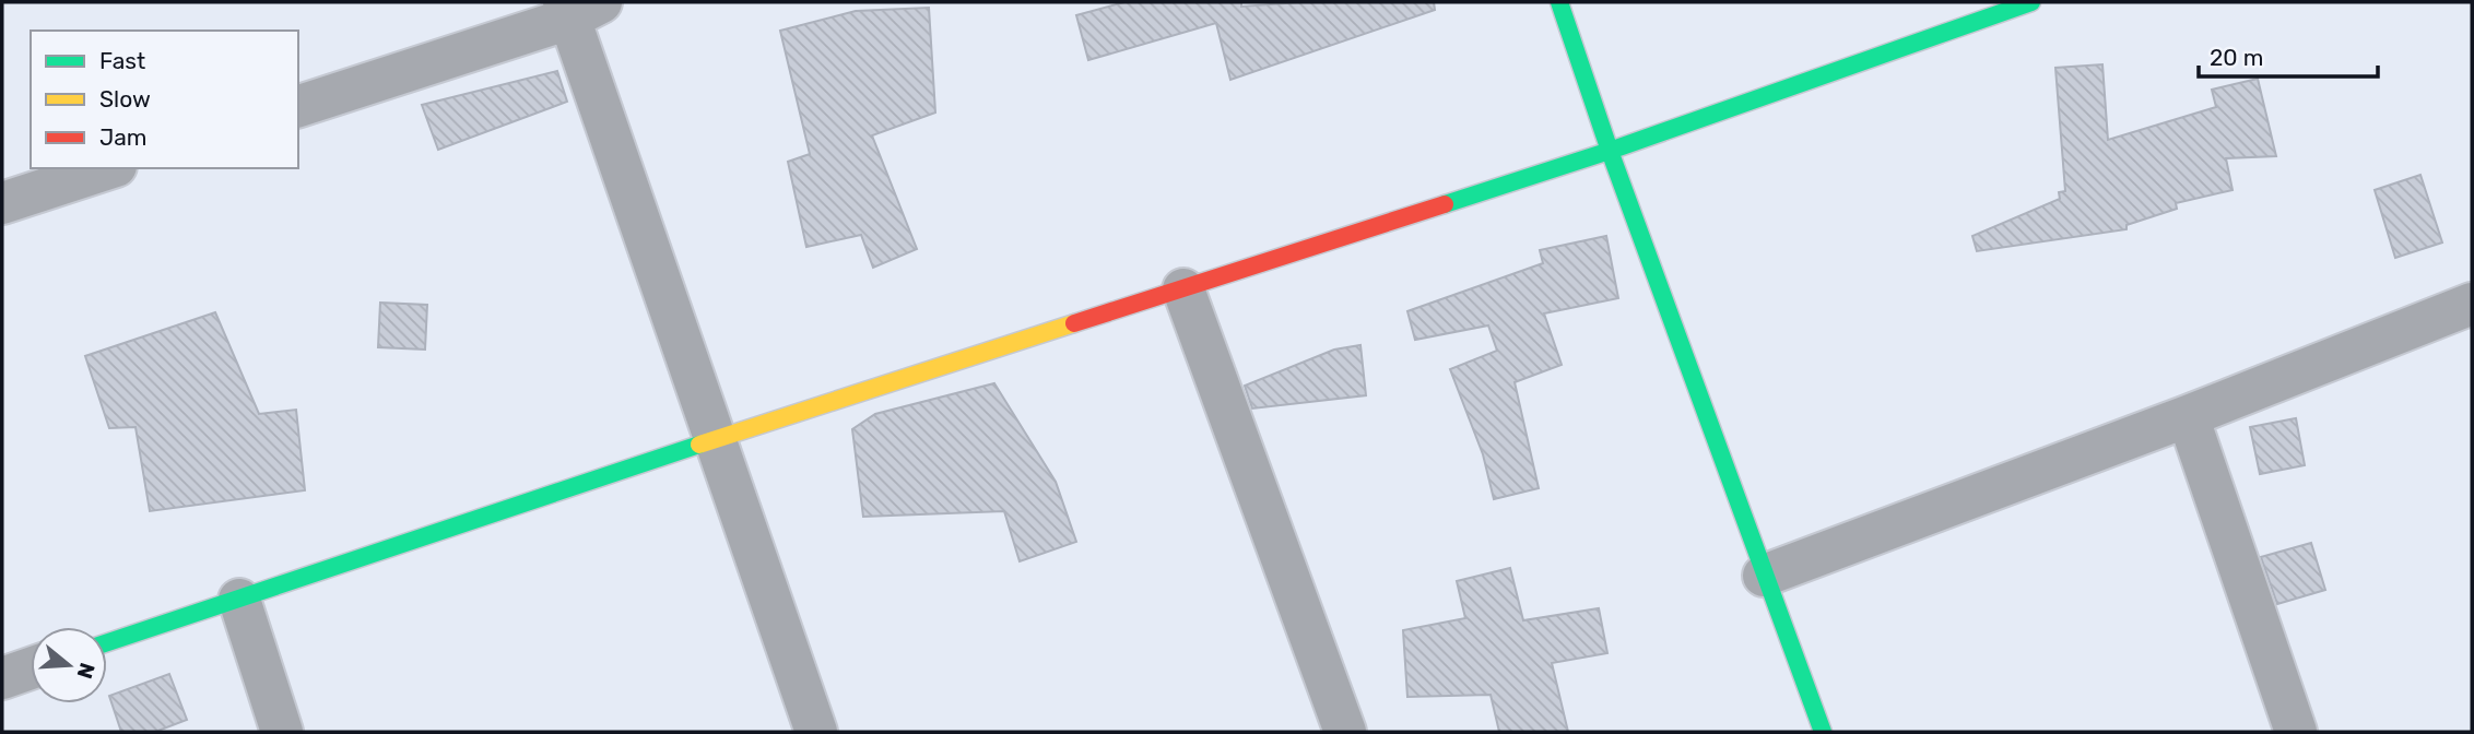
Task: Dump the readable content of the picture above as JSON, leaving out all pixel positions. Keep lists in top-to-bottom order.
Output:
{
  "legend": ["Fast", "Slow", "Jam"],
  "scale_bar": "20 m",
  "north": "right"
}
